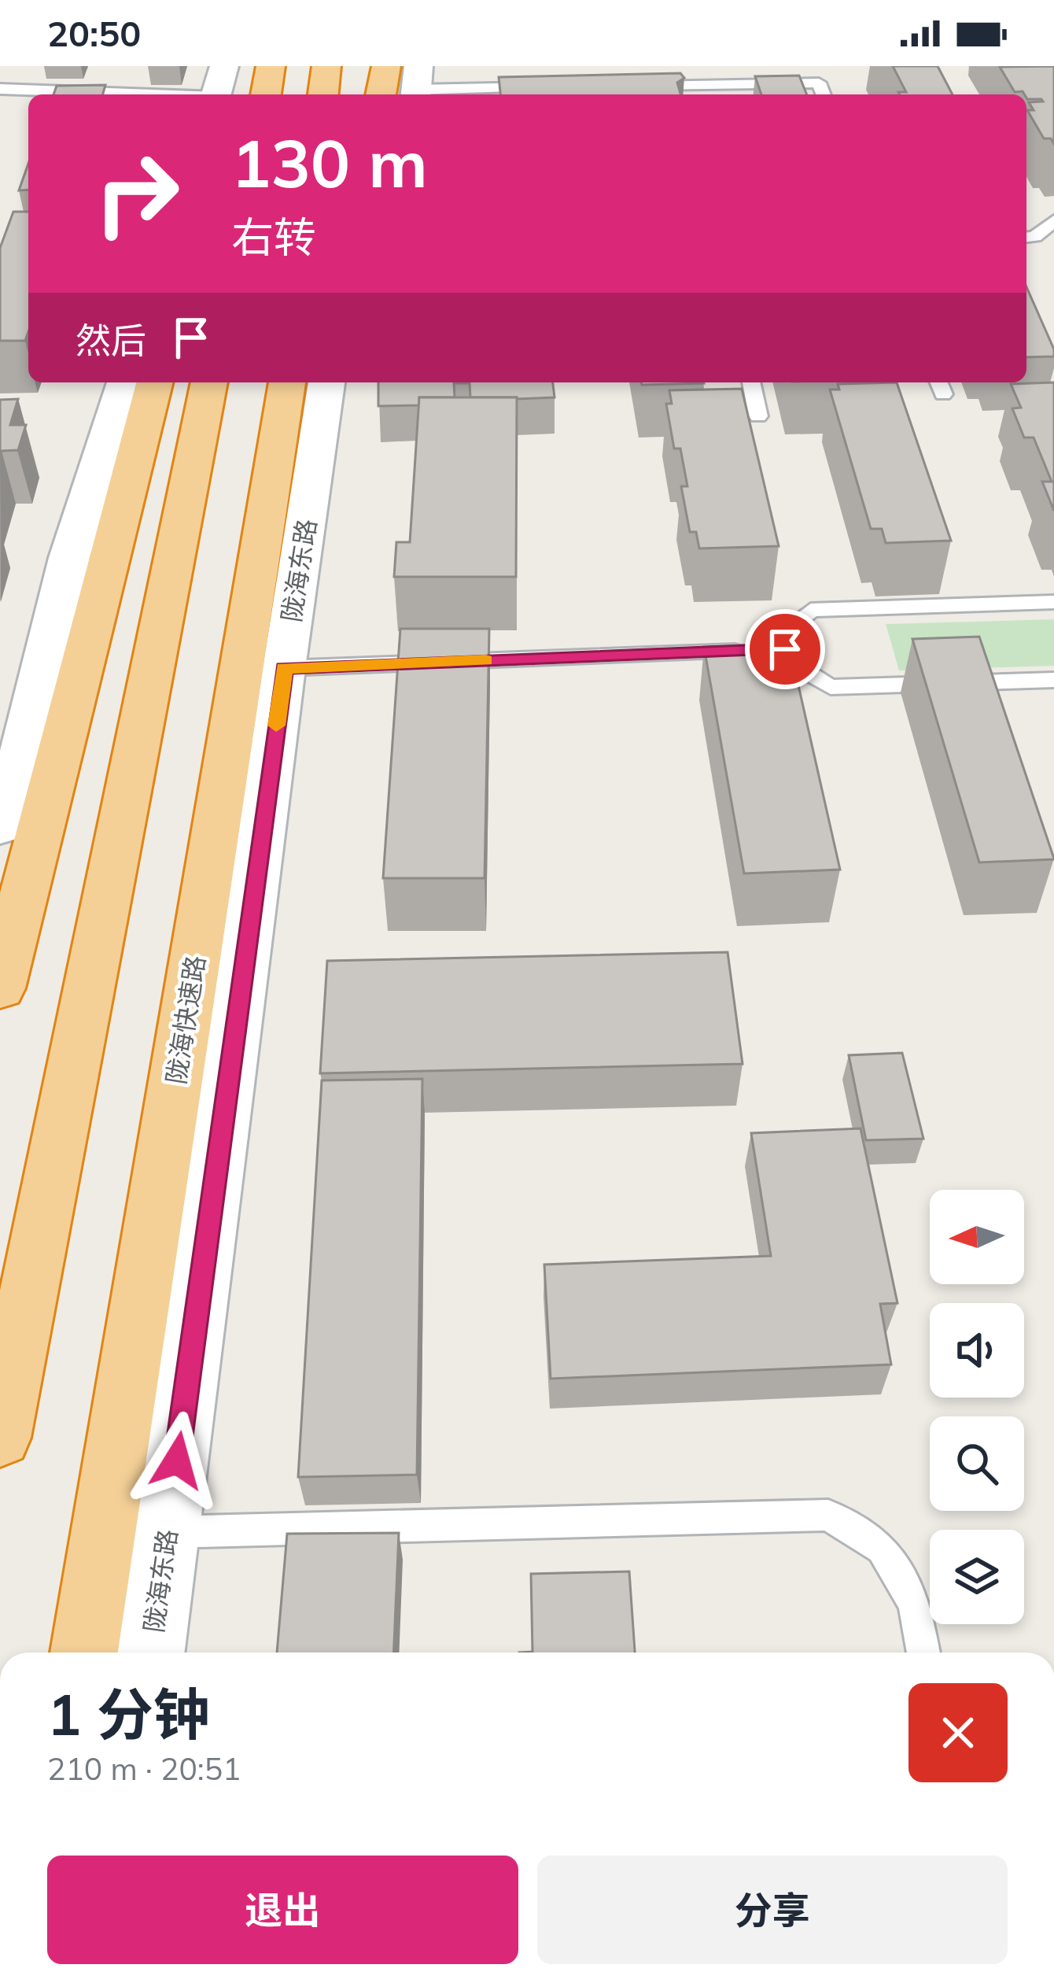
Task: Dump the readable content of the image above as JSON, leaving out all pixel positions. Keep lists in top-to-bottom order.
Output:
{
  "streets": {
    "highway": ["陇海快速路"],
    "street": ["陇海东路"]
  },
  "north": "left",
  "page": {
    "status": "20:50",
    "turn": ["130 m", "右转"],
    "then": "然后",
    "heading": ["1 分钟", "210 m · 20:51"],
    "buttons": ["退出", "分享"]
  }
}
